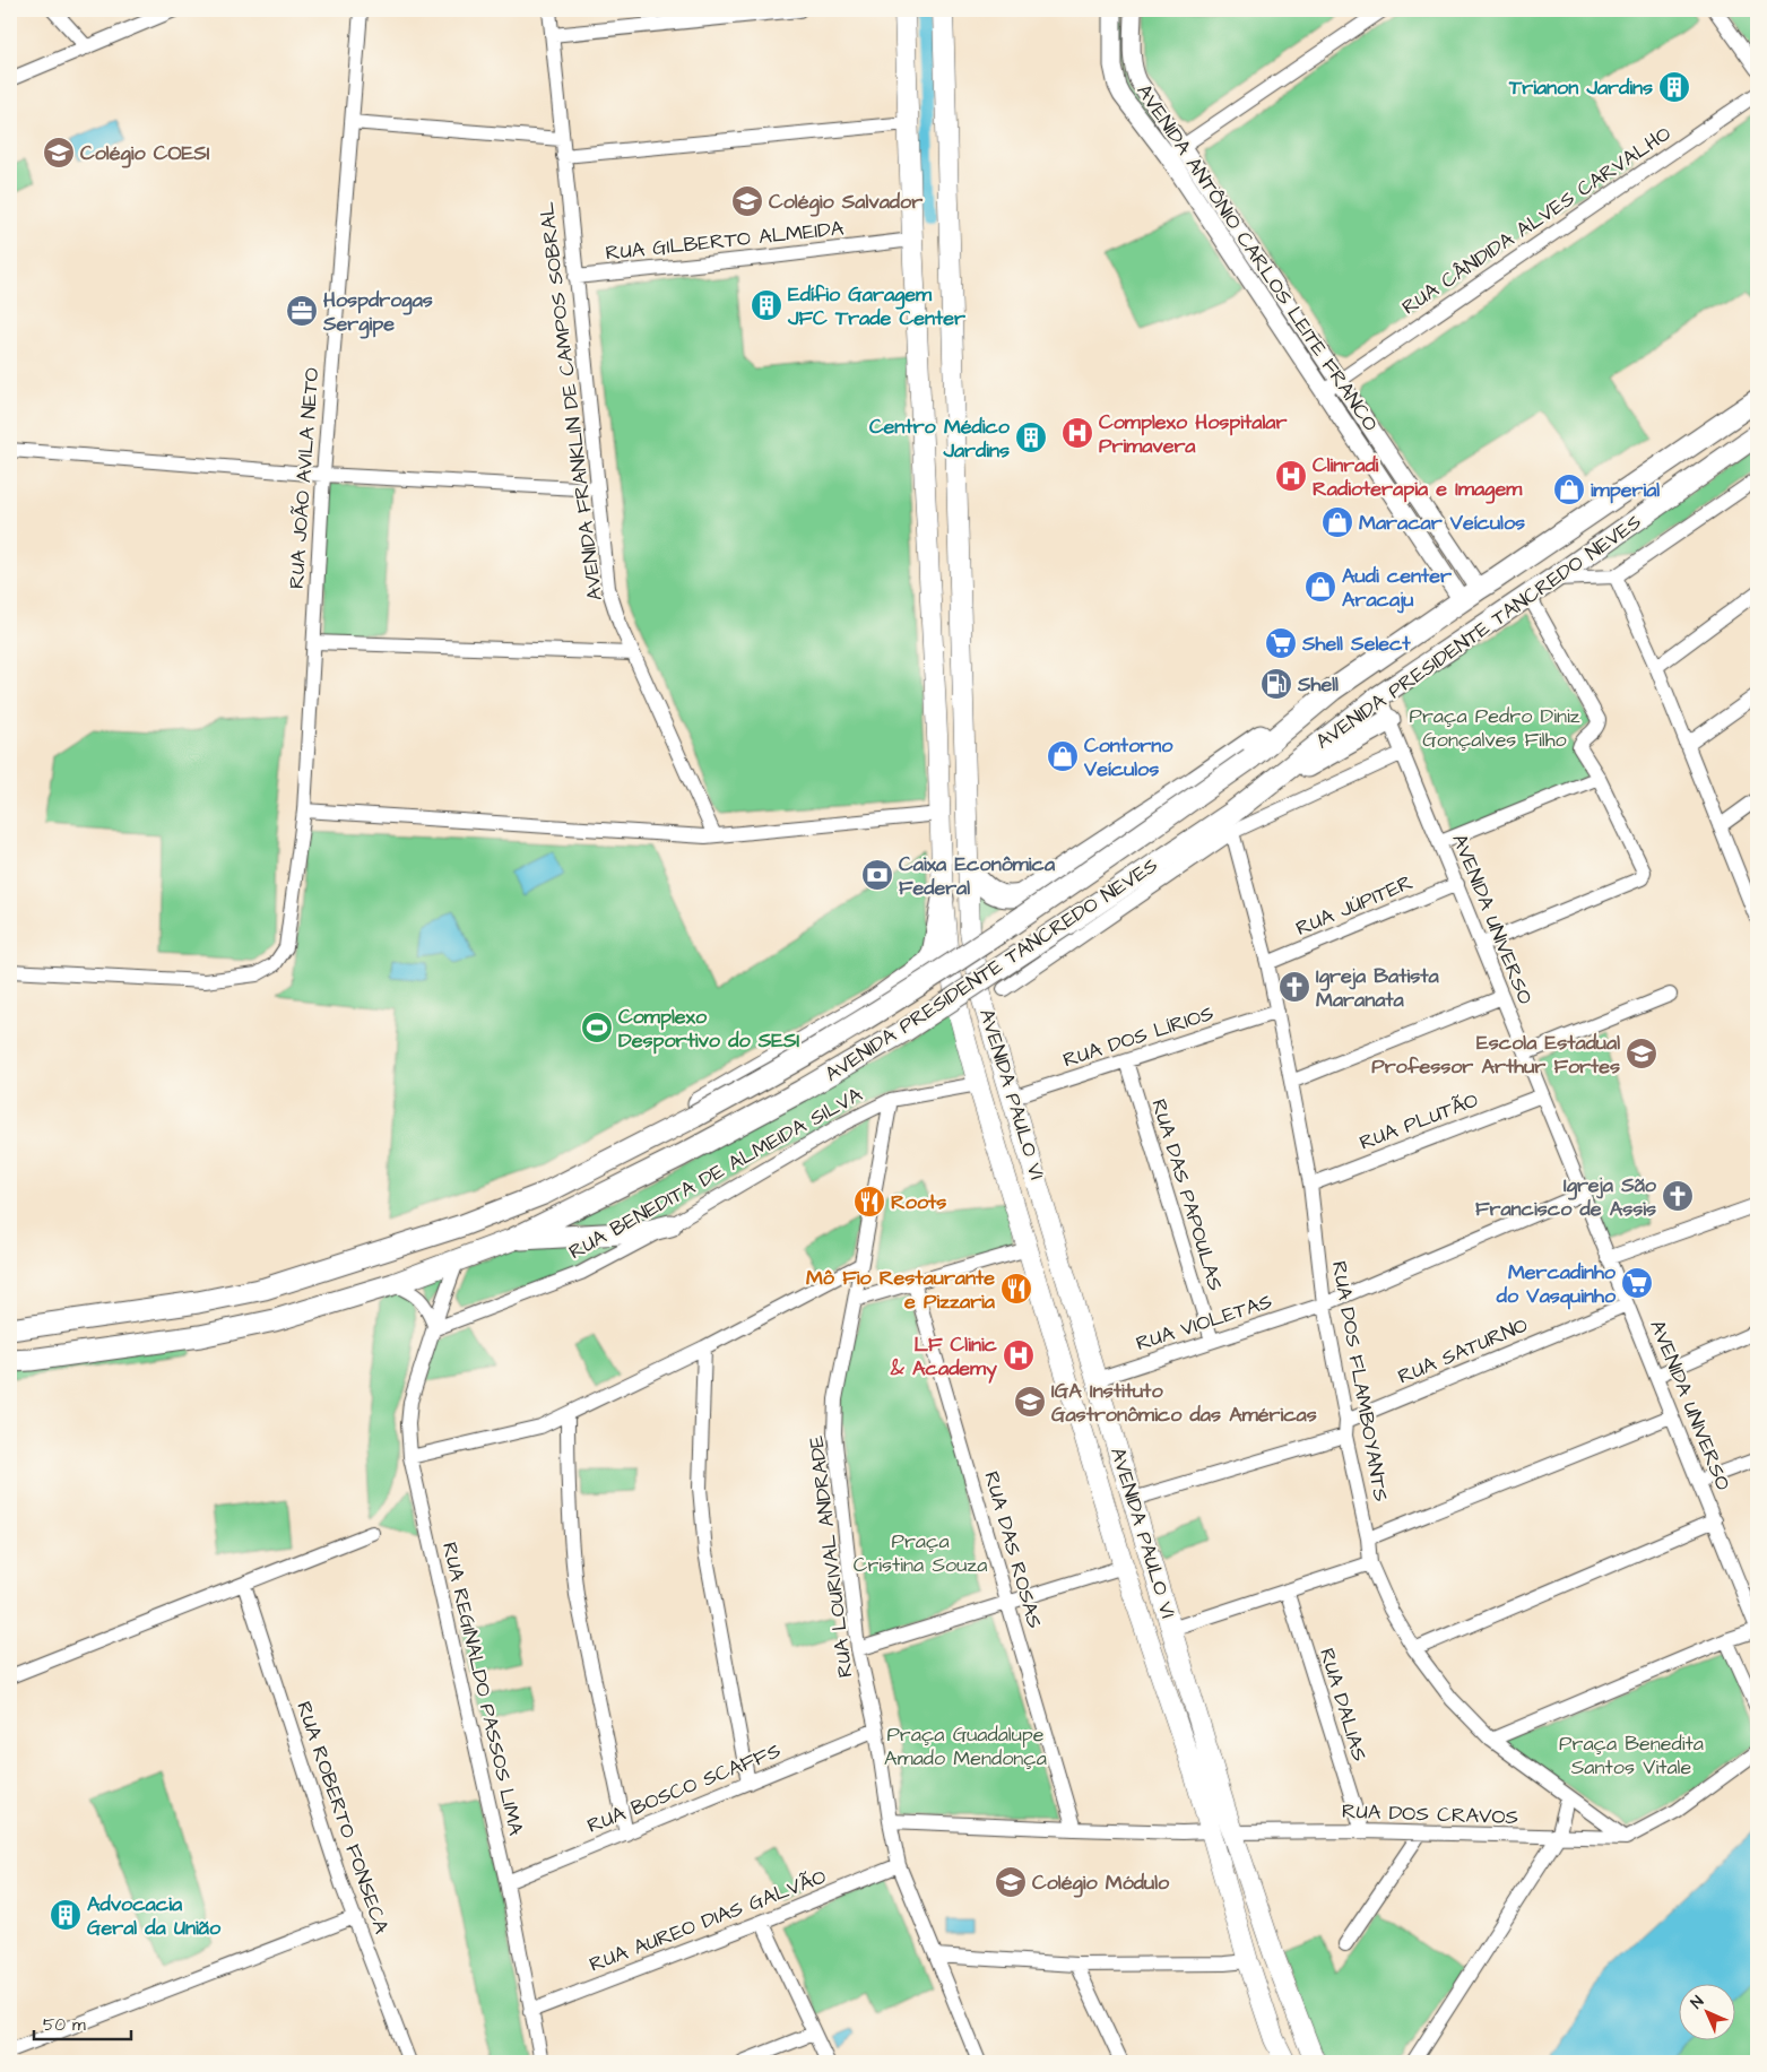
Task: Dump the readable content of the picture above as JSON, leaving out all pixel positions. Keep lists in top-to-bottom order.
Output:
{
  "streets": {
    "main road": ["AVENIDA PRESIDENTE TANCREDO NEVES", "AVENIDA PAULO VI"],
    "street": [
      "RUA CÂNDIDA ALVES CARVALHO",
      "RUA GILBERTO ALMEIDA",
      "AVENIDA ANTÔNIO CARLOS LEITE FRANCO",
      "AVENIDA FRANKLIN DE CAMPOS SOBRAL",
      "RUA JOÃO AVILA NETO",
      "RUA JÚPITER",
      "AVENIDA UNIVERSO",
      "RUA DOS LÍRIOS",
      "RUA PLUTÃO",
      "RUA BENEDITA DE ALMEIDA SILVA",
      "RUA DAS PAPOULAS",
      "RUA VIOLETAS",
      "RUA SATURNO",
      "RUA DOS FLAMBOYANTS",
      "RUA DAS ROSAS",
      "RUA LOURIVAL ANDRADE",
      "RUA REGINALDO PASSOS LIMA",
      "RUA DALIAS",
      "RUA BOSCO SCAFFS",
      "RUA DOS CRAVOS",
      "RUA ROBERTO FONSECA",
      "RUA AUREO DIAS GALVÃO"
    ]
  },
  "crossings": [
    ["RUA CÂNDIDA ALVES CARVALHO", "AVENIDA ANTÔNIO CARLOS LEITE FRANCO"],
    ["RUA GILBERTO ALMEIDA", "AVENIDA FRANKLIN DE CAMPOS SOBRAL"],
    ["RUA GILBERTO ALMEIDA", "AVENIDA PAULO VI"],
    ["AVENIDA ANTÔNIO CARLOS LEITE FRANCO", "AVENIDA PRESIDENTE TANCREDO NEVES"],
    ["AVENIDA PRESIDENTE TANCREDO NEVES", "AVENIDA UNIVERSO"],
    ["AVENIDA PRESIDENTE TANCREDO NEVES", "RUA REGINALDO PASSOS LIMA"],
    ["RUA JÚPITER", "AVENIDA UNIVERSO"],
    ["RUA JÚPITER", "RUA DOS FLAMBOYANTS"],
    ["AVENIDA UNIVERSO", "RUA PLUTÃO"],
    ["AVENIDA UNIVERSO", "RUA VIOLETAS"],
    ["AVENIDA UNIVERSO", "RUA SATURNO"],
    ["RUA DOS LÍRIOS", "AVENIDA PAULO VI"],
    ["RUA DOS LÍRIOS", "RUA DAS PAPOULAS"],
    ["RUA DOS LÍRIOS", "RUA DOS FLAMBOYANTS"],
    ["AVENIDA PAULO VI", "RUA BENEDITA DE ALMEIDA SILVA"],
    ["AVENIDA PAULO VI", "RUA VIOLETAS"],
    ["AVENIDA PAULO VI", "RUA SATURNO"],
    ["AVENIDA PAULO VI", "RUA DOS CRAVOS"],
    ["RUA PLUTÃO", "RUA DOS FLAMBOYANTS"],
    ["RUA BENEDITA DE ALMEIDA SILVA", "RUA LOURIVAL ANDRADE"],
    ["RUA BENEDITA DE ALMEIDA SILVA", "RUA REGINALDO PASSOS LIMA"],
    ["RUA DAS PAPOULAS", "RUA VIOLETAS"],
    ["RUA VIOLETAS", "RUA DOS FLAMBOYANTS"],
    ["RUA SATURNO", "RUA DOS FLAMBOYANTS"],
    ["RUA DOS FLAMBOYANTS", "RUA DOS CRAVOS"],
    ["RUA LOURIVAL ANDRADE", "RUA BOSCO SCAFFS"],
    ["RUA LOURIVAL ANDRADE", "RUA AUREO DIAS GALVÃO"],
    ["RUA REGINALDO PASSOS LIMA", "RUA BOSCO SCAFFS"],
    ["RUA REGINALDO PASSOS LIMA", "RUA AUREO DIAS GALVÃO"],
    ["RUA DALIAS", "RUA DOS CRAVOS"]
  ],
  "parks": [
    "Praça Pedro Diniz Gonçalves Filho",
    "Praça Cristina Souza",
    "Praça Guadalupe Amado Mendonça",
    "Praça Benedita Santos Vitale"
  ],
  "places": {
    "building": [
      "Trianon Jardins",
      "Edífio Garagem JFC Trade Center",
      "Centro Médico Jardins",
      "Advocacia Geral da União"
    ],
    "school or university": [
      "Colégio COESI",
      "Colégio Salvador",
      "Escola Estadual Professor Arthur Fortes",
      "IGA Instituto Gastronômico das Américas",
      "Colégio Módulo"
    ],
    "office": ["Hospdrogas Sergipe"],
    "hospital": ["Complexo Hospitalar Primavera", "Clinradi Radioterapia e Imagem", "LF Clinic & Academy"],
    "shop": [
      "imperial",
      "Maracar Veículos",
      "Audi center Aracaju",
      "Contorno Veículos"
    ],
    "supermarket": ["Shell Select", "Mercadinho do Vasquinho"],
    "fuel station": ["Shell"],
    "bank": ["Caixa Econômica Federal"],
    "church": ["Igreja Batista Maranata", "Igreja São Francisco de Assis"],
    "sports": ["Complexo Desportivo do SESI"],
    "restaurant": ["Roots", "Mô Fio Restaurante e Pizzaria"]
  },
  "scale_bar": "50 m",
  "north": "top left"
}
